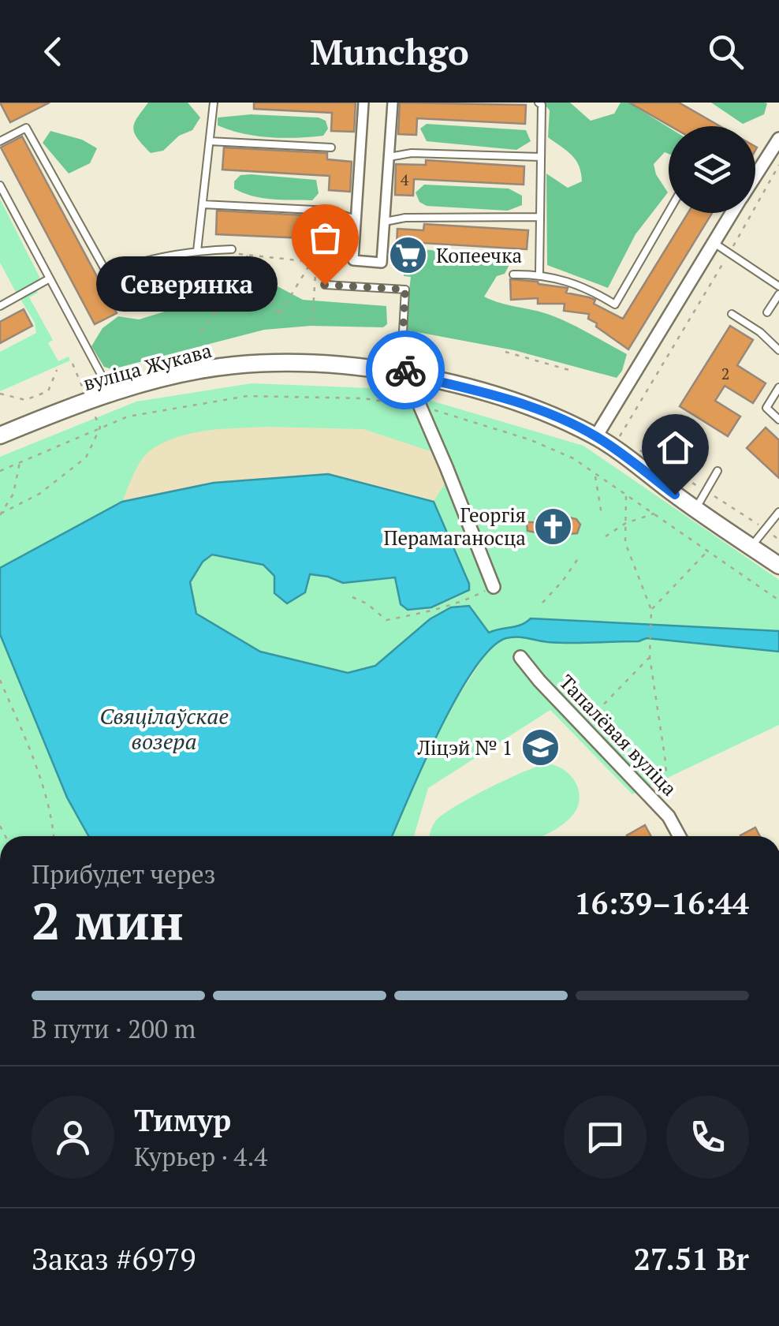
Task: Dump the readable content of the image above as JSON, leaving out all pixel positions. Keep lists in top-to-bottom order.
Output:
{
  "streets": {
    "street": ["вуліца Жукава", "Тапалёвая вуліца"]
  },
  "water": ["Свяцілаўскае возера"],
  "places": {
    "supermarket": ["Копеечка"],
    "other": ["Северянка"],
    "church": ["Георгія Перамаганосца"],
    "school or university": ["Ліцэй № 1"]
  },
  "house_numbers": ["4", "2"],
  "page": {
    "header": "Munchgo",
    "bubble": "Северянка",
    "heading": ["2 мин", "Прибудет через", "16:39–16:44"],
    "panel": [
      "Тимур",
      "Курьер · 4.4",
      "Заказ #6979",
      "27.51 Br"
    ],
    "bar": "В пути · 200 m"
  }
}
